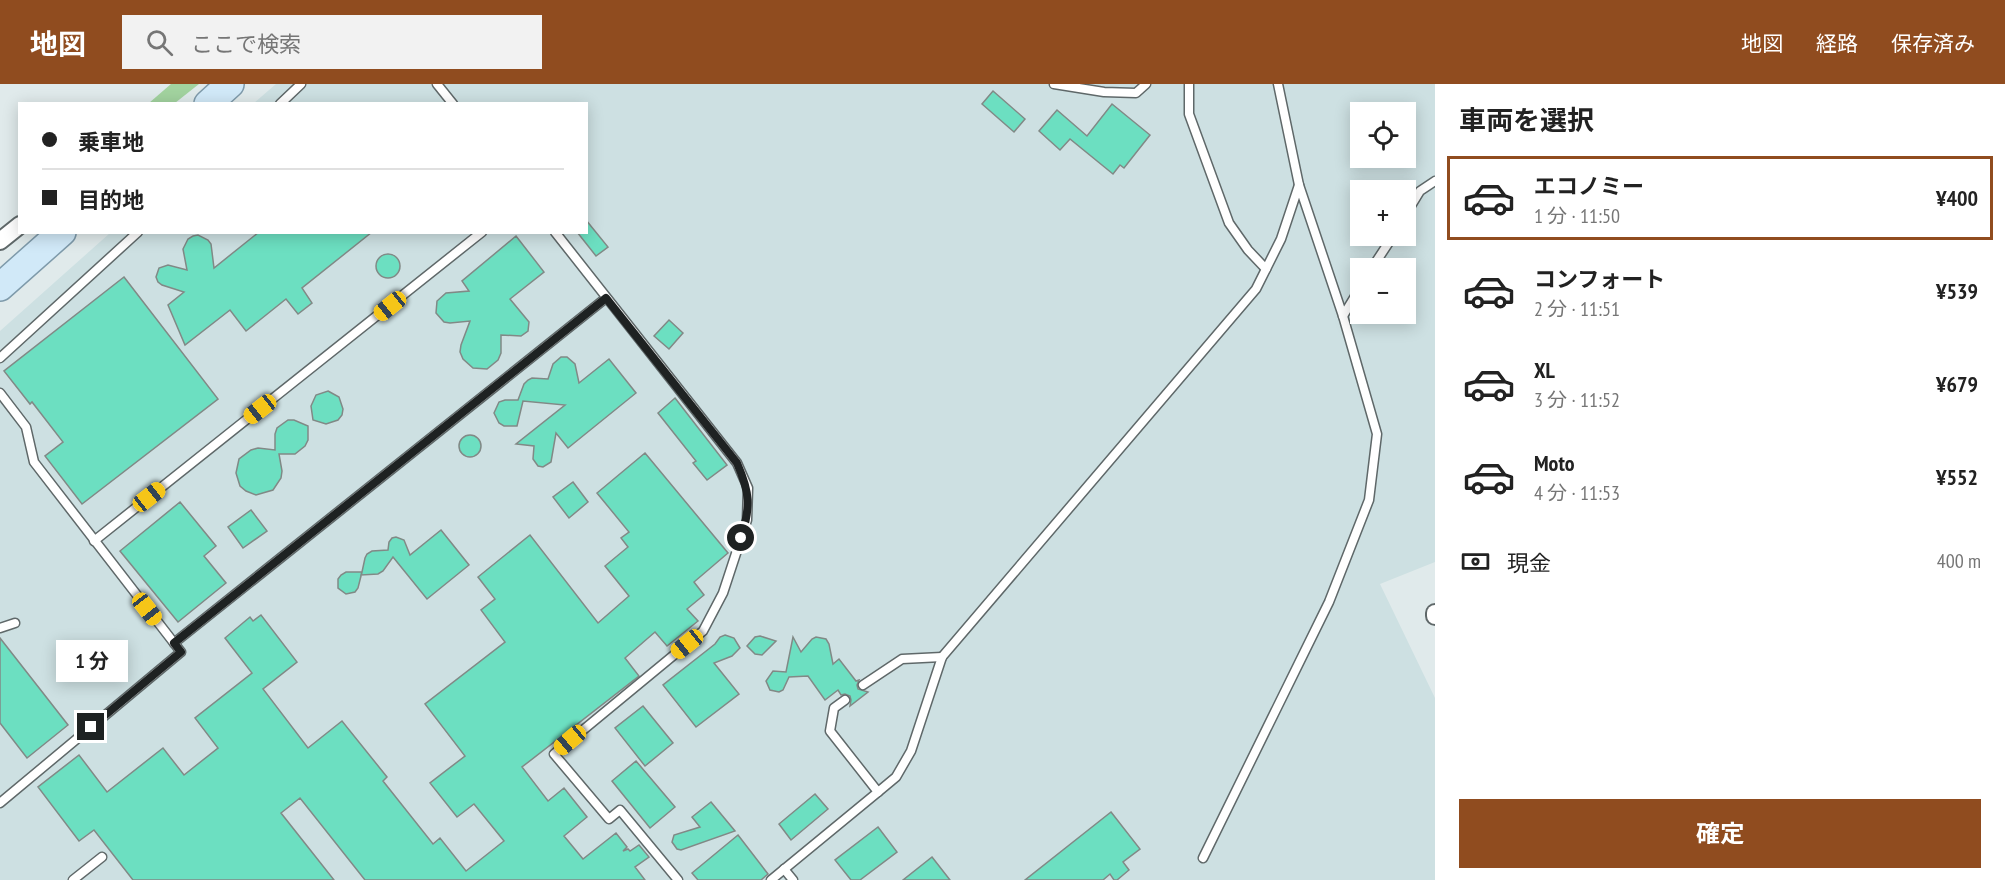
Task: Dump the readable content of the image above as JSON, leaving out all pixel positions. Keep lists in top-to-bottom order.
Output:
{
  "page": {
    "header": "地図",
    "search": "ここで検索",
    "nav": ["地図", "経路", "保存済み"],
    "heading": "車両を選択",
    "map_buttons": ["+", "−"],
    "banner": ["乗車地", "目的地"],
    "list": [
      {
        "name": "エコノミー",
        "note": "1 分 · 11:50",
        "value": "¥400"
      },
      {
        "name": "コンフォート",
        "note": "2 分 · 11:51",
        "value": "¥539"
      },
      {
        "name": "XL",
        "note": "3 分 · 11:52",
        "value": "¥679"
      },
      {
        "name": "Moto",
        "note": "4 分 · 11:53",
        "value": "¥552"
      }
    ],
    "pay": ["現金", "400 m"],
    "bubble": "1 分",
    "buttons": "確定"
  }
}
